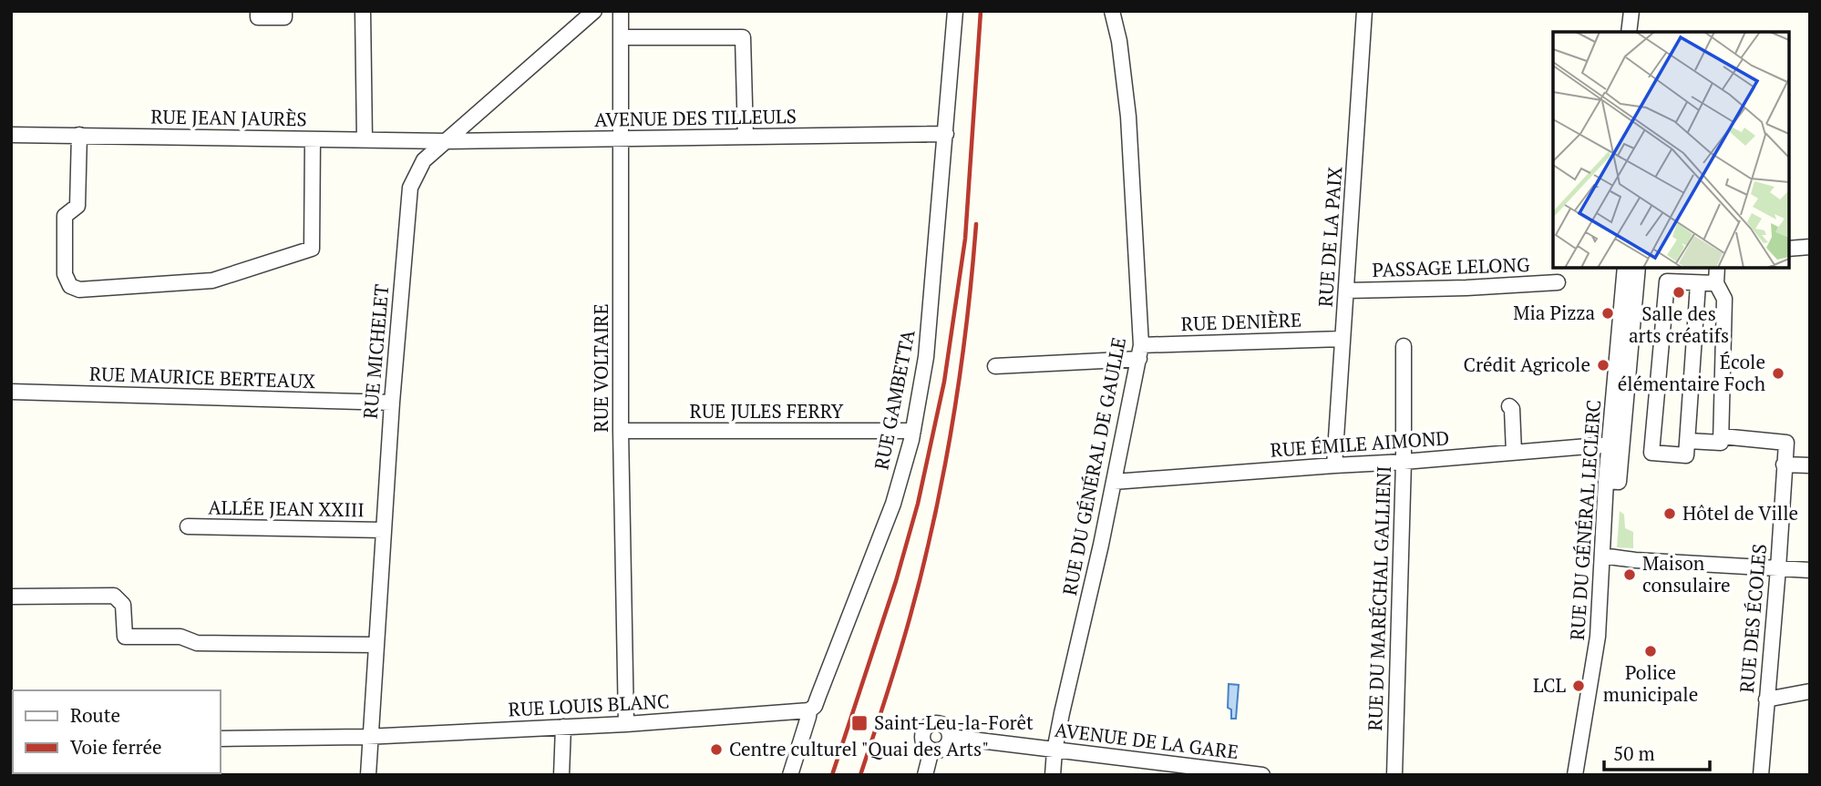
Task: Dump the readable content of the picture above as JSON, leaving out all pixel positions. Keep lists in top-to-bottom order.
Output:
{
  "streets": {
    "street": [
      "RUE JEAN JAURÈS",
      "AVENUE DES TILLEULS",
      "RUE DE LA PAIX",
      "PASSAGE LELONG",
      "RUE DENIÈRE",
      "RUE MICHELET",
      "RUE VOLTAIRE",
      "RUE MAURICE BERTEAUX",
      "RUE GAMBETTA",
      "RUE JULES FERRY",
      "RUE ÉMILE AIMOND",
      "RUE DU GÉNÉRAL DE GAULLE",
      "ALLÉE JEAN XXIII",
      "RUE DU GÉNÉRAL LECLERC",
      "RUE DU MARÉCHAL GALLIENI",
      "RUE DES ÉCOLES",
      "RUE LOUIS BLANC",
      "AVENUE DE LA GARE"
    ]
  },
  "crossings": [
    ["RUE JEAN JAURÈS", "AVENUE DES TILLEULS"],
    ["RUE JEAN JAURÈS", "RUE MICHELET"],
    ["AVENUE DES TILLEULS", "RUE MICHELET"],
    ["AVENUE DES TILLEULS", "RUE VOLTAIRE"],
    ["AVENUE DES TILLEULS", "RUE GAMBETTA"],
    ["RUE DE LA PAIX", "PASSAGE LELONG"],
    ["RUE DE LA PAIX", "RUE DENIÈRE"],
    ["RUE DE LA PAIX", "RUE ÉMILE AIMOND"],
    ["RUE DENIÈRE", "RUE DU GÉNÉRAL DE GAULLE"],
    ["RUE MICHELET", "RUE MAURICE BERTEAUX"],
    ["RUE MICHELET", "ALLÉE JEAN XXIII"],
    ["RUE MICHELET", "RUE LOUIS BLANC"],
    ["RUE VOLTAIRE", "RUE JULES FERRY"],
    ["RUE VOLTAIRE", "RUE LOUIS BLANC"],
    ["RUE GAMBETTA", "RUE JULES FERRY"],
    ["RUE GAMBETTA", "RUE LOUIS BLANC"],
    ["RUE ÉMILE AIMOND", "RUE DU GÉNÉRAL DE GAULLE"],
    ["RUE ÉMILE AIMOND", "RUE DU GÉNÉRAL LECLERC"],
    ["RUE ÉMILE AIMOND", "RUE DU MARÉCHAL GALLIENI"],
    ["RUE DU GÉNÉRAL DE GAULLE", "AVENUE DE LA GARE"]
  ],
  "places": {
    "other": [
      "Salle des arts créatifs",
      "Mia Pizza",
      "Crédit Agricole",
      "École élémentaire Foch",
      "Hôtel de Ville",
      "Maison consulaire",
      "Police municipale",
      "LCL",
      "Centre culturel \"Quai des Arts\""
    ],
    "transit": ["Saint-Leu-la-Forêt"]
  },
  "legend": ["Route", "Voie ferrée"],
  "scale_bar": "50 m"
}
